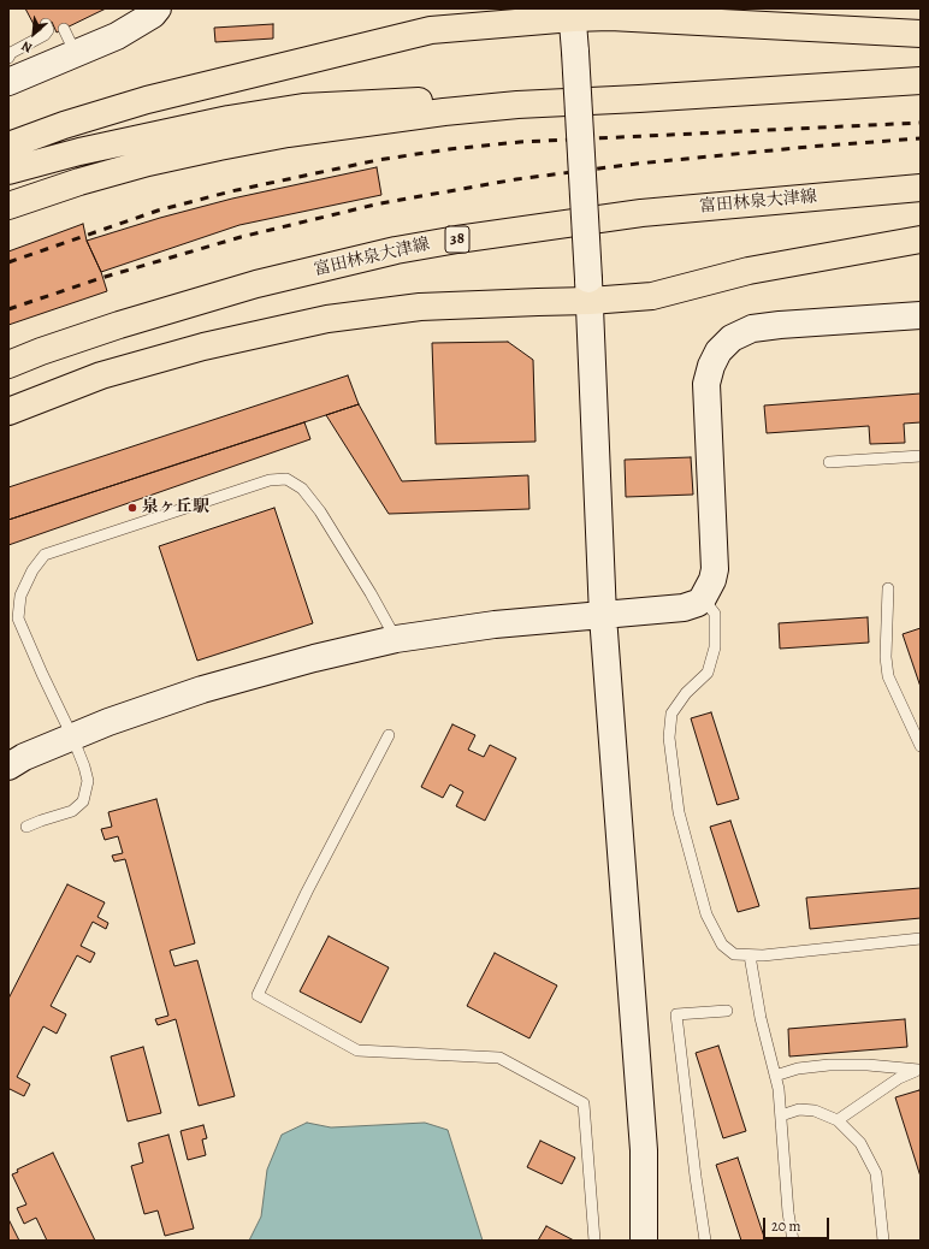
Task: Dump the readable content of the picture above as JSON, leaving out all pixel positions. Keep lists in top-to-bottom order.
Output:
{
  "streets": {
    "main road": ["富田林泉大津線", "38"]
  },
  "crossings": [
    ["富田林泉大津線", "38"]
  ],
  "places": ["泉ヶ丘駅"],
  "scale_bar": "20 m",
  "north": "bottom left"
}
